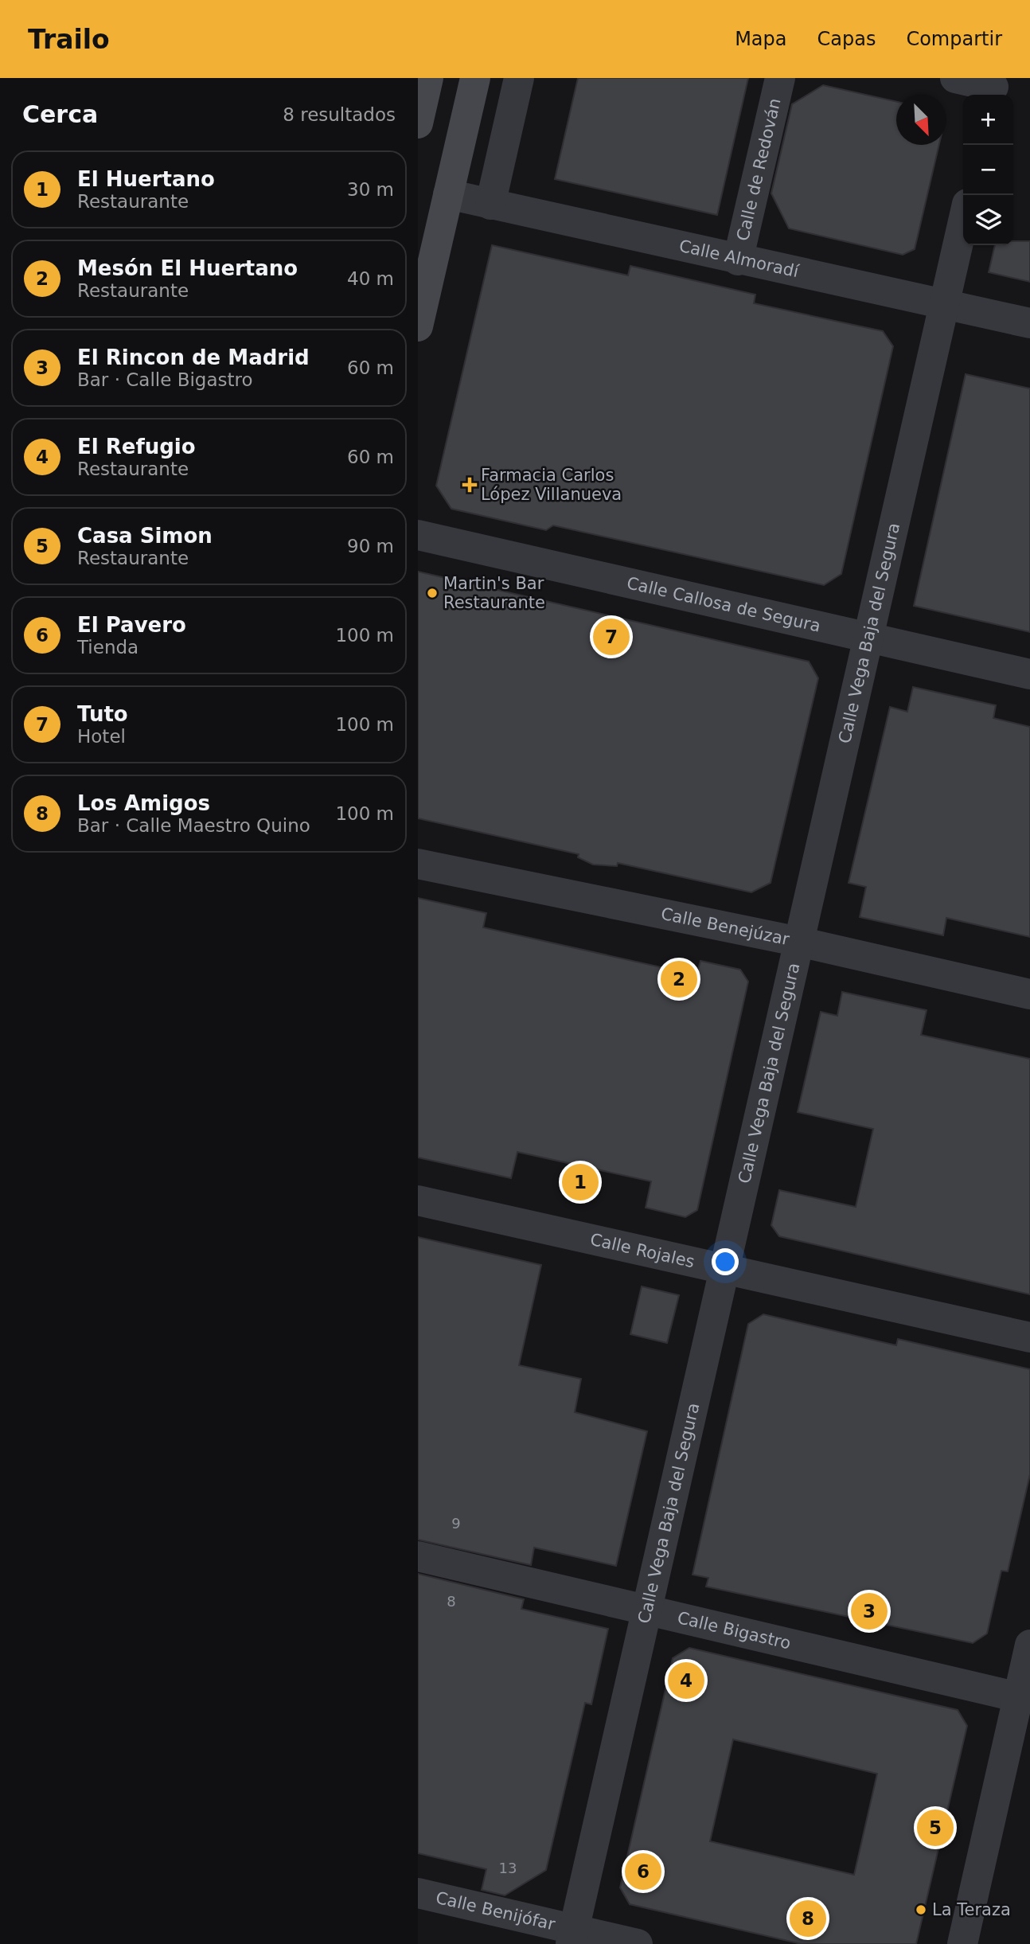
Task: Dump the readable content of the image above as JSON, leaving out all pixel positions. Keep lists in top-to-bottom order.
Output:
{
  "streets": {
    "street": [
      "Calle de Redován",
      "Calle Almoradí",
      "Calle Callosa de Segura",
      "Calle Vega Baja del Segura",
      "Calle Benejúzar",
      "Calle Rojales",
      "Calle Bigastro",
      "Calle Benijófar"
    ]
  },
  "crossings": [
    ["Calle de Redován", "Calle Almoradí"],
    ["Calle Almoradí", "Calle Vega Baja del Segura"],
    ["Calle Callosa de Segura", "Calle Vega Baja del Segura"],
    ["Calle Vega Baja del Segura", "Calle Benejúzar"],
    ["Calle Vega Baja del Segura", "Calle Rojales"],
    ["Calle Vega Baja del Segura", "Calle Bigastro"],
    ["Calle Vega Baja del Segura", "Calle Benijófar"]
  ],
  "places": {
    "health": ["Farmacia Carlos López Villanueva"],
    "other": ["Martin's Bar Restaurante", "La Teraza"]
  },
  "house_numbers": ["9", "8", "13"],
  "north": "bottom right",
  "page": {
    "header": "Trailo",
    "nav": ["Mapa", "Capas", "Compartir"],
    "heading": ["Cerca", "8 resultados"],
    "map_buttons": ["+", "−"],
    "list": [
      {
        "mark": "1",
        "name": "El Huertano",
        "note": "Restaurante",
        "value": "30 m"
      },
      {
        "mark": "2",
        "name": "Mesón El Huertano",
        "note": "Restaurante",
        "value": "40 m"
      },
      {
        "mark": "3",
        "name": "El Rincon de Madrid",
        "note": "Bar · Calle Bigastro",
        "value": "60 m"
      },
      {
        "mark": "4",
        "name": "El Refugio",
        "note": "Restaurante",
        "value": "60 m"
      },
      {
        "mark": "5",
        "name": "Casa Simon",
        "note": "Restaurante",
        "value": "90 m"
      },
      {
        "mark": "6",
        "name": "El Pavero",
        "note": "Tienda",
        "value": "100 m"
      },
      {
        "mark": "7",
        "name": "Tuto",
        "note": "Hotel",
        "value": "100 m"
      },
      {
        "mark": "8",
        "name": "Los Amigos",
        "note": "Bar · Calle Maestro Quino",
        "value": "100 m"
      }
    ],
    "pins": [
      "7",
      "2",
      "1",
      "3",
      "4",
      "5",
      "6",
      "8"
    ]
  }
}
